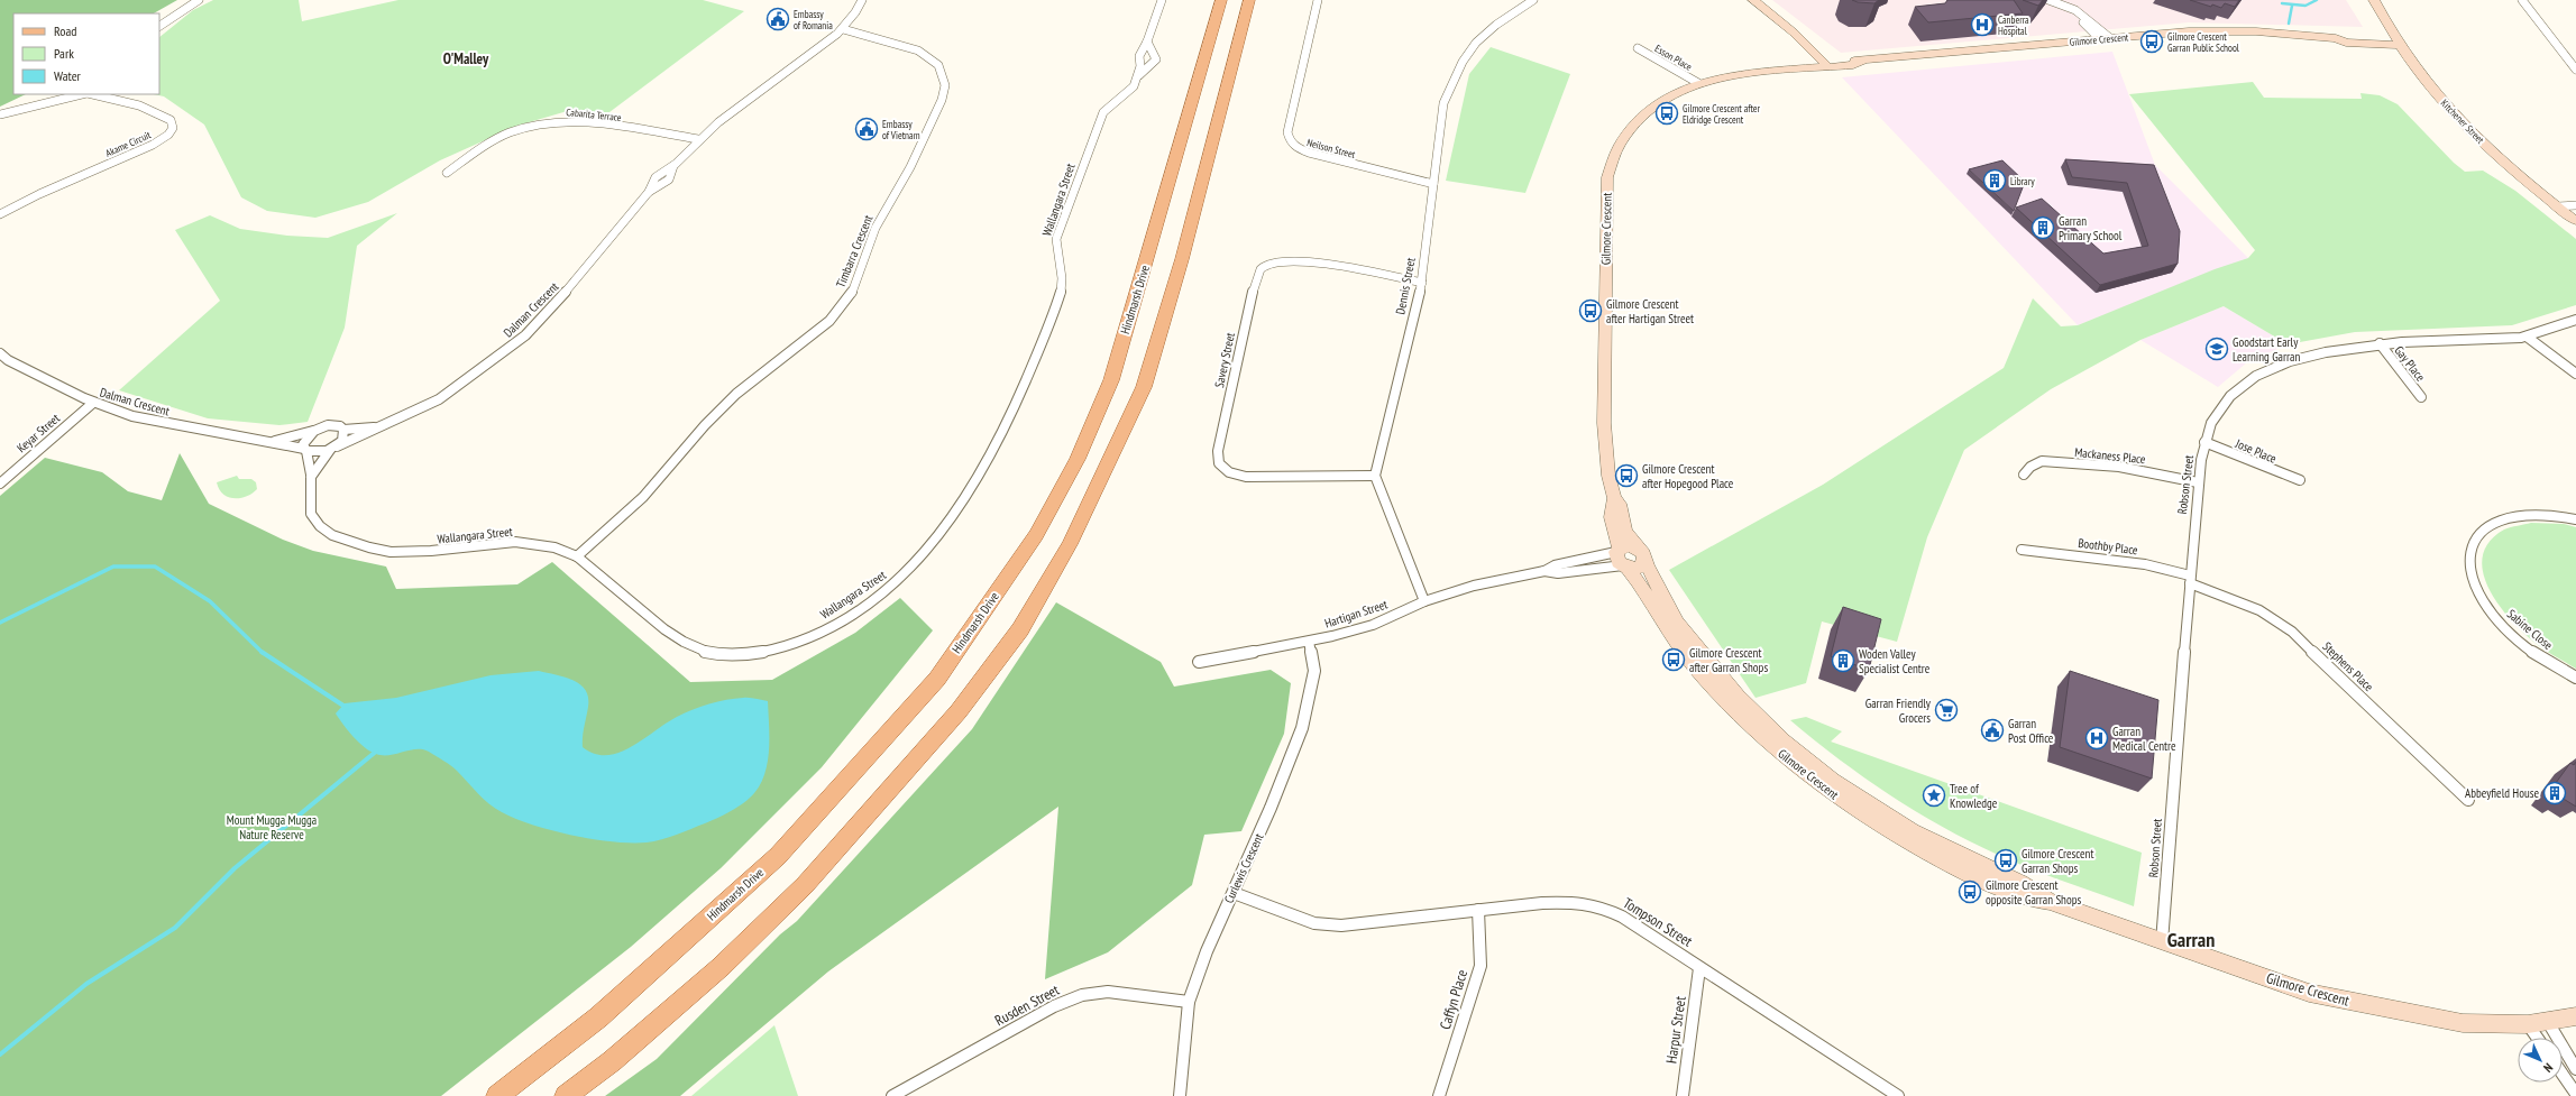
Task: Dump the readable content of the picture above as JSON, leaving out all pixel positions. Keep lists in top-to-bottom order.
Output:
{
  "streets": {
    "main road": ["Hindmarsh Drive"],
    "street": [
      "Gilmore Crescent",
      "Esson Place",
      "Cabarita Terrace",
      "Kitchener Street",
      "Akame Circuit",
      "Neilson Street",
      "Wallangara Street",
      "Timbarra Crescent",
      "Dennis Street",
      "Dalman Crescent",
      "Savery Street",
      "Gay Place",
      "Keyar Street",
      "Jose Place",
      "Mackaness Place",
      "Robson Street",
      "Boothby Place",
      "Hartigan Street",
      "Sabine Close",
      "Stephens Place",
      "Curlewis Crescent",
      "Tompson Street",
      "Caffyn Place",
      "Rusden Street",
      "Harpur Street"
    ]
  },
  "crossings": [
    ["Gilmore Crescent", "Esson Place"],
    ["Gilmore Crescent", "Kitchener Street"],
    ["Gilmore Crescent", "Robson Street"],
    ["Gilmore Crescent", "Hartigan Street"],
    ["Cabarita Terrace", "Dalman Crescent"],
    ["Neilson Street", "Dennis Street"],
    ["Wallangara Street", "Timbarra Crescent"],
    ["Wallangara Street", "Dalman Crescent"],
    ["Timbarra Crescent", "Dalman Crescent"],
    ["Dennis Street", "Savery Street"],
    ["Dalman Crescent", "Keyar Street"],
    ["Gay Place", "Robson Street"],
    ["Jose Place", "Robson Street"],
    ["Mackaness Place", "Robson Street"],
    ["Robson Street", "Boothby Place"],
    ["Robson Street", "Stephens Place"],
    ["Boothby Place", "Stephens Place"],
    ["Hartigan Street", "Curlewis Crescent"],
    ["Curlewis Crescent", "Tompson Street"],
    ["Curlewis Crescent", "Rusden Street"],
    ["Tompson Street", "Caffyn Place"],
    ["Tompson Street", "Harpur Street"]
  ],
  "districts": ["O'Malley", "Garran"],
  "parks": ["Mount Mugga Mugga Nature Reserve"],
  "places": {
    "public building": ["Embassy of Romania", "Embassy of Vietnam", "Garran Post Office"],
    "hospital": ["Canberra Hospital", "Garran Medical Centre"],
    "bus stop": [
      "Gilmore Crescent Garran Public School",
      "Gilmore Crescent after Eldridge Crescent",
      "Gilmore Crescent after Hartigan Street",
      "Gilmore Crescent after Hopegood Place",
      "Gilmore Crescent after Garran Shops",
      "Gilmore Crescent Garran Shops",
      "Gilmore Crescent opposite Garran Shops"
    ],
    "building": [
      "Library",
      "Garran Primary School",
      "Woden Valley Specialist Centre",
      "Abbeyfield House"
    ],
    "school or university": ["Goodstart Early Learning Garran"],
    "supermarket": ["Garran Friendly Grocers"],
    "place": ["Tree of Knowledge"]
  },
  "legend": ["Road", "Park", "Water"],
  "north": "bottom right"
}
